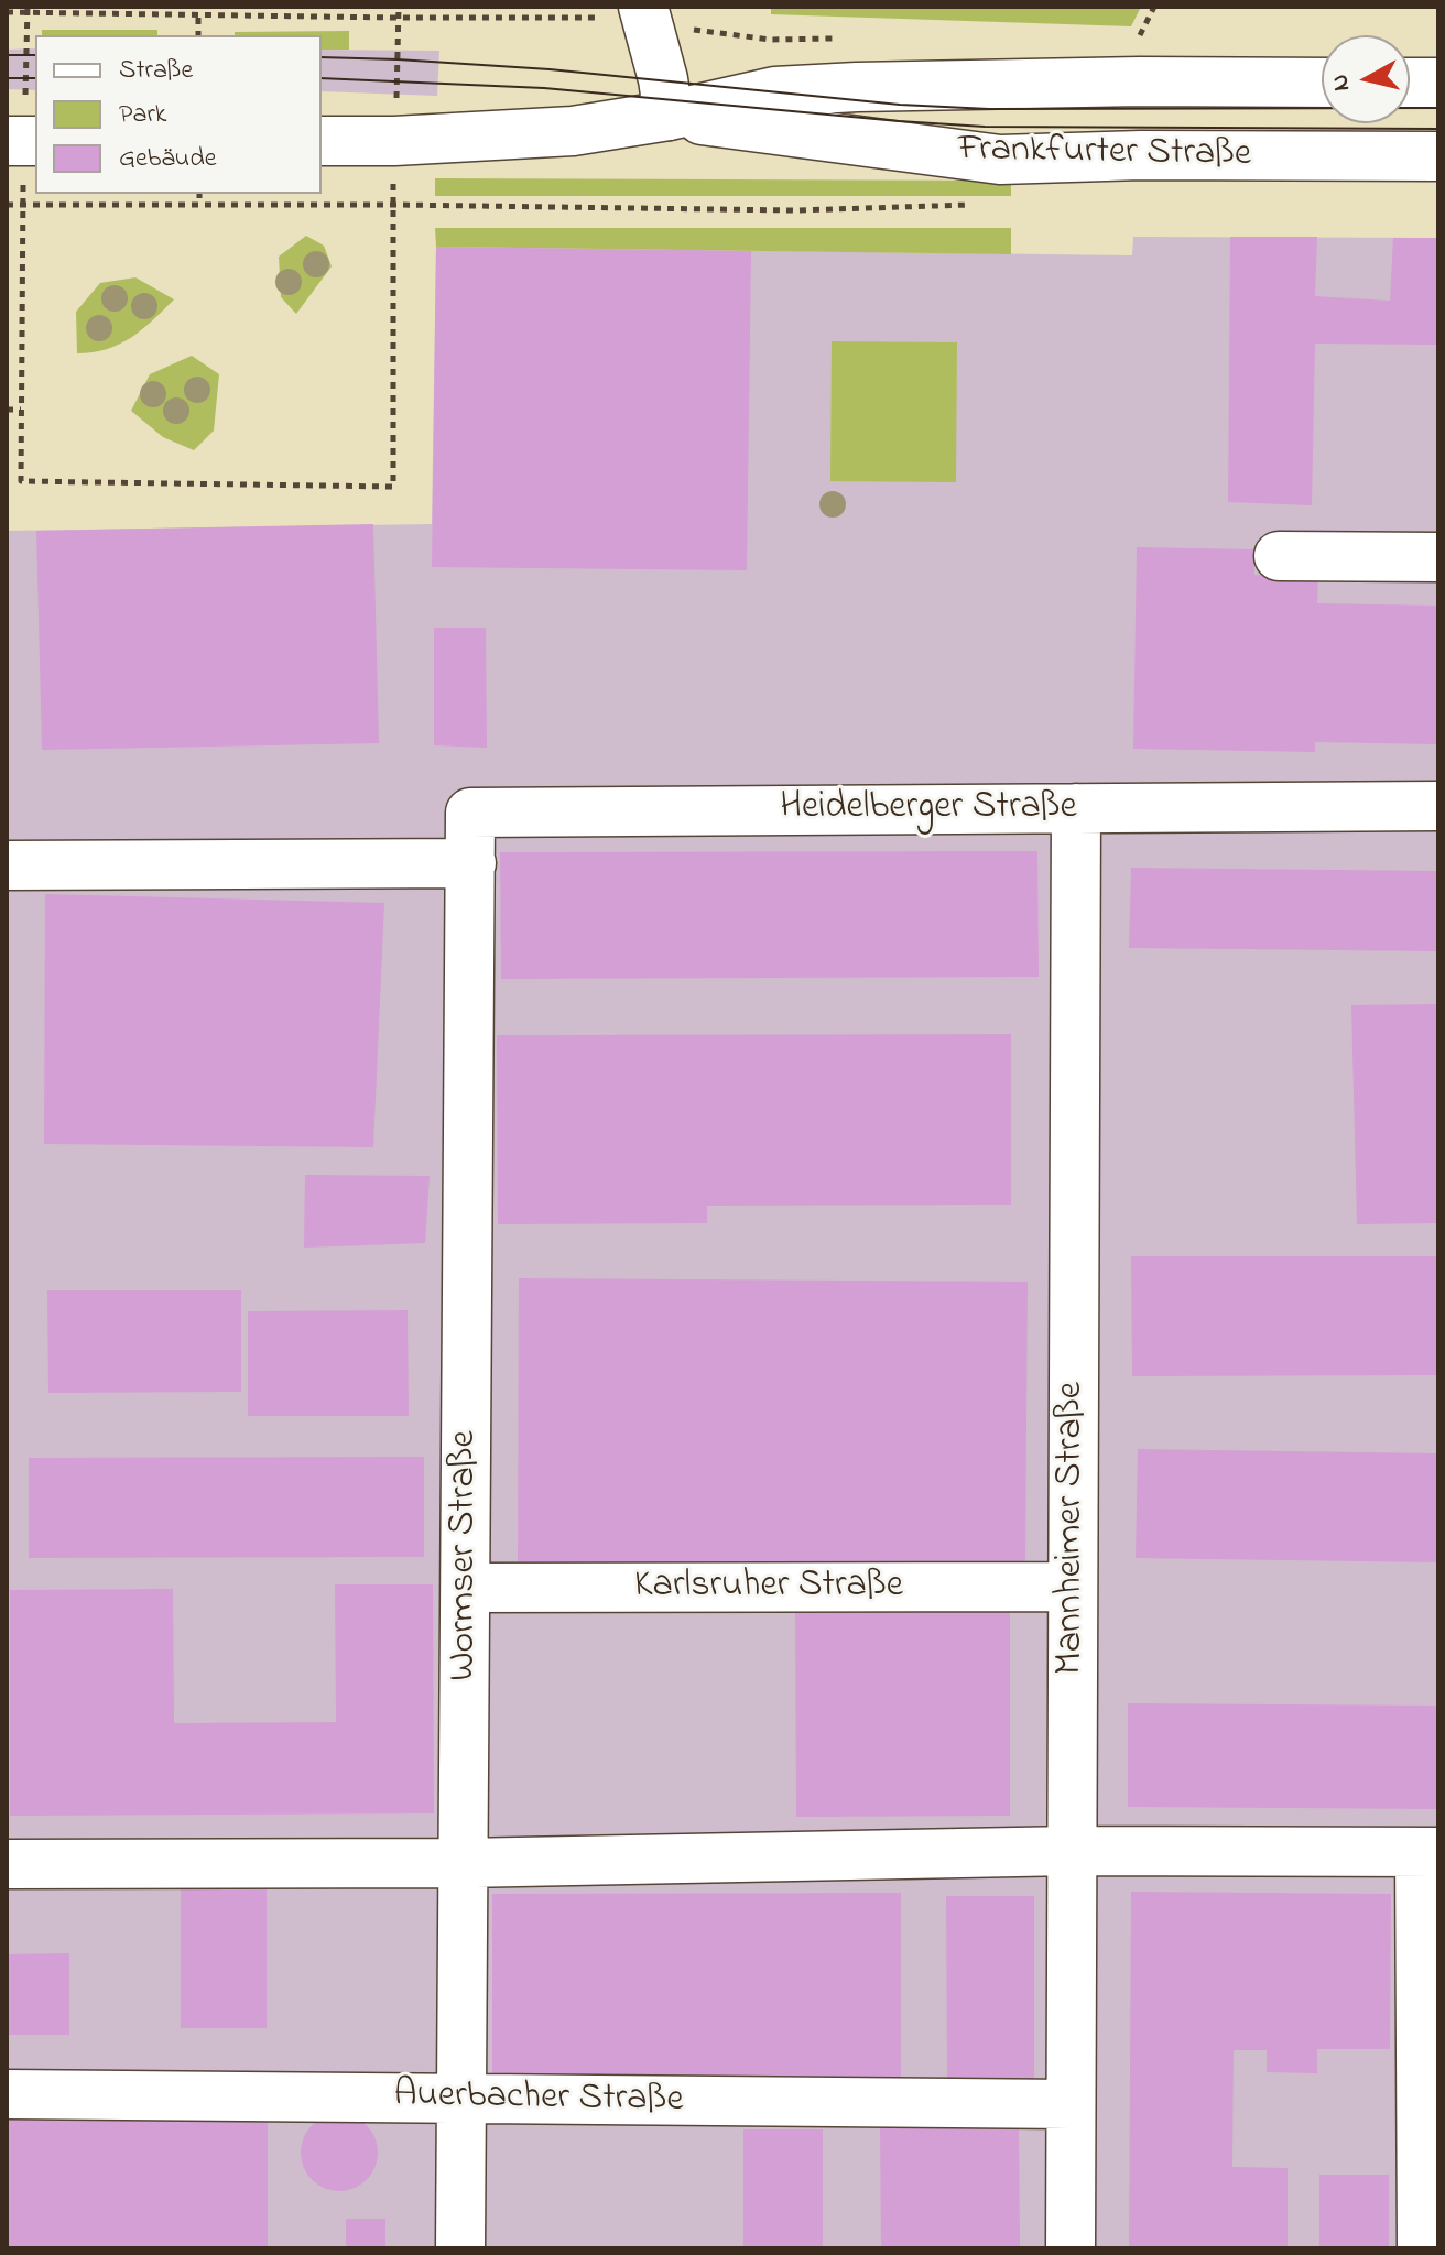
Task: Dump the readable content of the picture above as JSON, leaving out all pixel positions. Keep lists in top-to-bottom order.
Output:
{
  "streets": {
    "main road": [
      "Frankfurter Straße",
      "Heidelberger Straße",
      "Mannheimer Straße",
      "Wormser Straße",
      "Karlsruher Straße",
      "Auerbacher Straße"
    ]
  },
  "crossings": [
    ["Heidelberger Straße", "Mannheimer Straße"],
    ["Heidelberger Straße", "Wormser Straße"],
    ["Mannheimer Straße", "Karlsruher Straße"],
    ["Mannheimer Straße", "Auerbacher Straße"],
    ["Wormser Straße", "Karlsruher Straße"],
    ["Wormser Straße", "Auerbacher Straße"]
  ],
  "legend": ["Straße", "Park", "Gebäude"],
  "north": "left"
}
